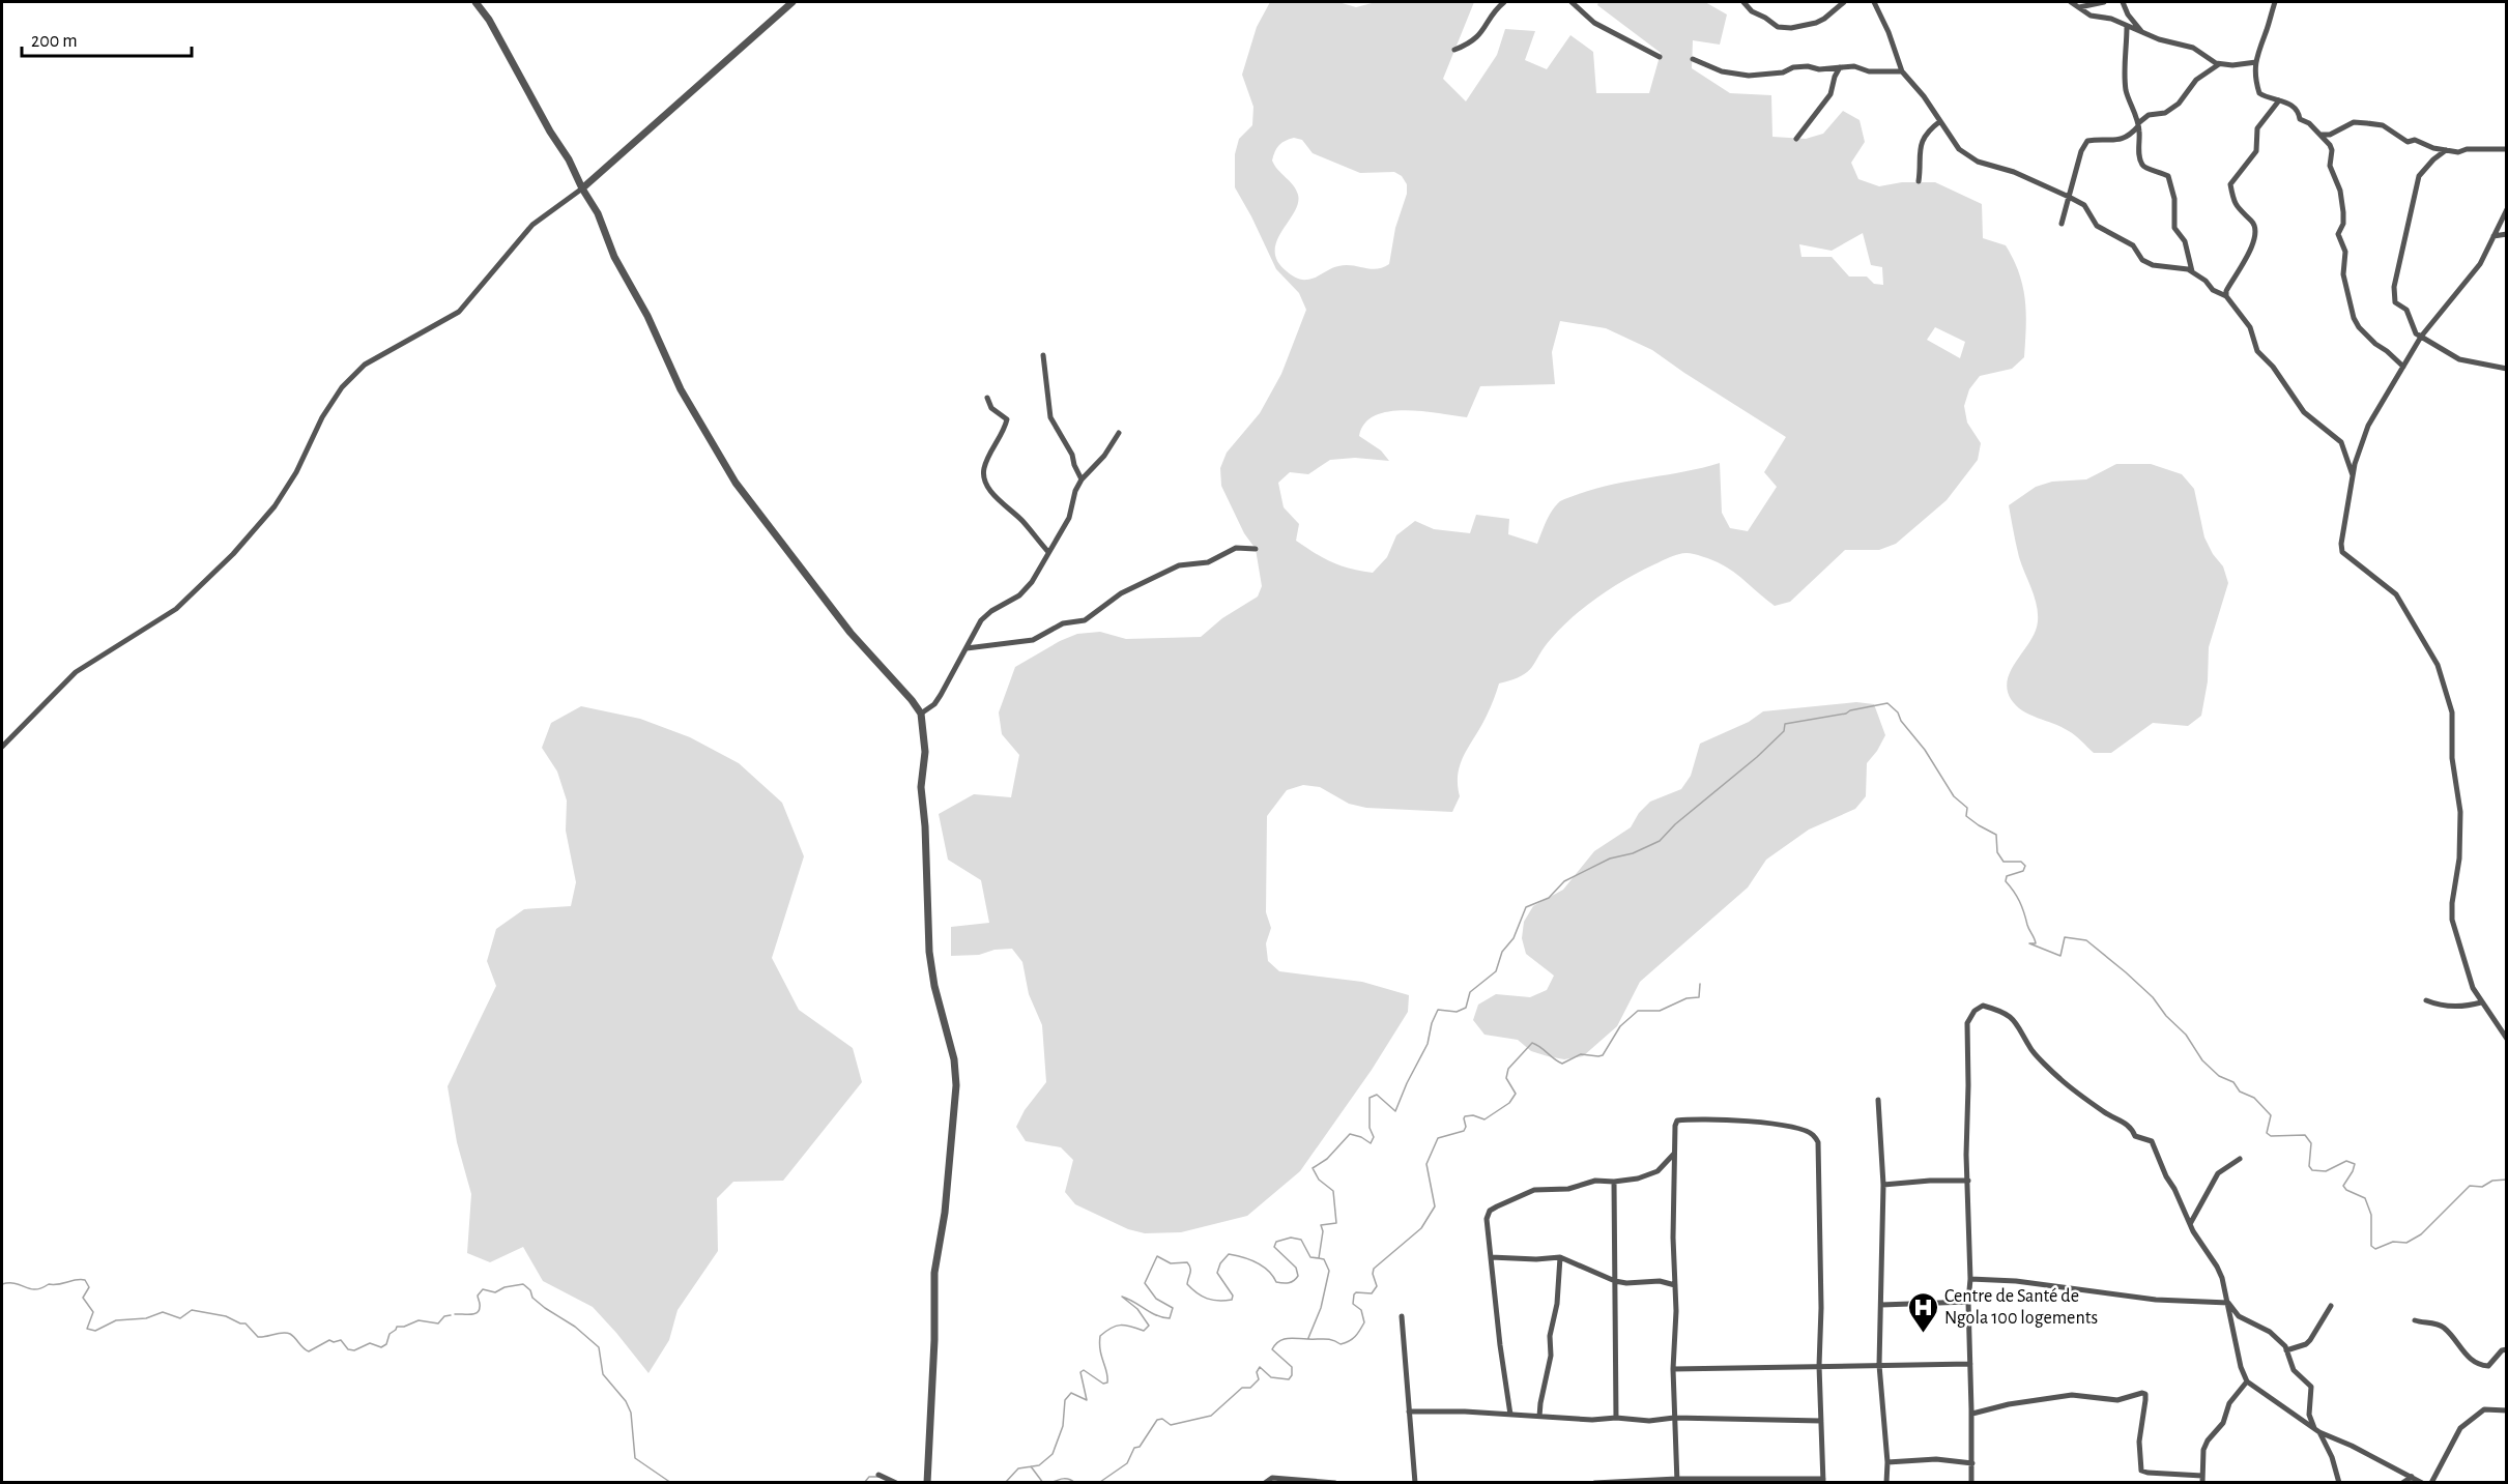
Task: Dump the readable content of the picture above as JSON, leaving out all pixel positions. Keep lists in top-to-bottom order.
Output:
{
  "places": {
    "hospital": ["Centre de Santé de Ngola 100 logements"]
  },
  "scale_bar": "200 m"
}
